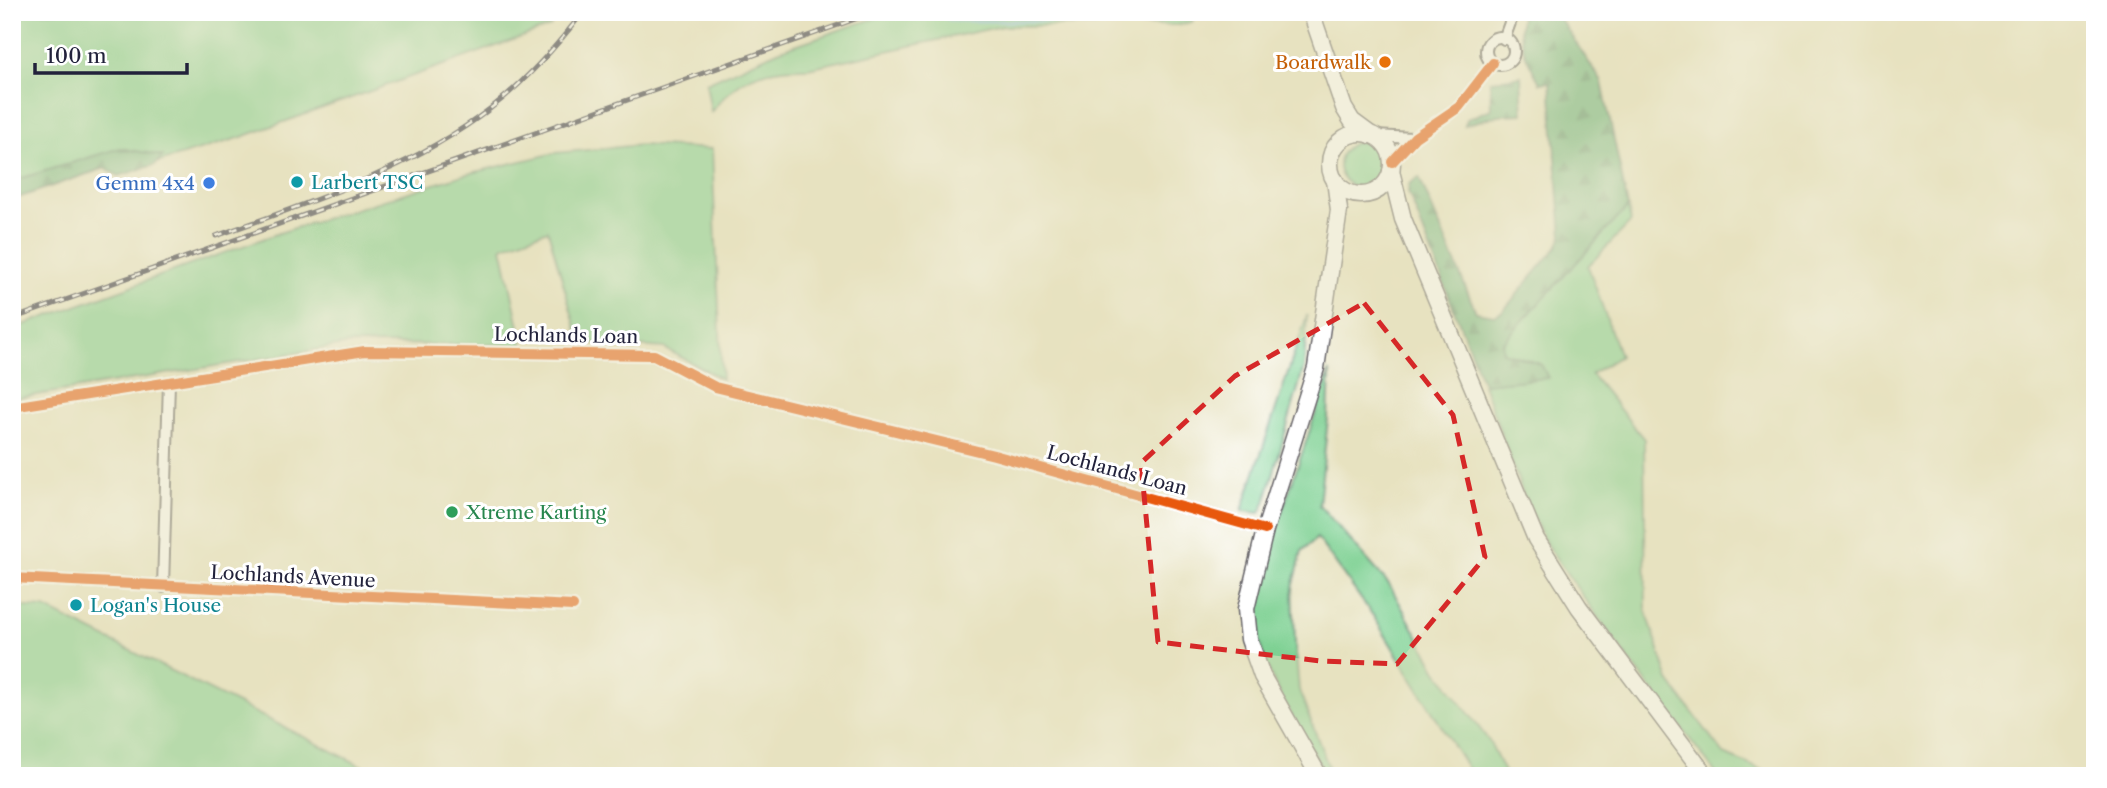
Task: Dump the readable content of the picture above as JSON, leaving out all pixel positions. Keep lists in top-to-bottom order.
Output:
{
  "streets": {
    "street": ["Lochlands Loan", "Lochlands Avenue"]
  },
  "places": [
    "Boardwalk",
    "Larbert TSC",
    "Gemm 4x4",
    "Xtreme Karting",
    "Logan's House"
  ],
  "scale_bar": "100 m"
}
